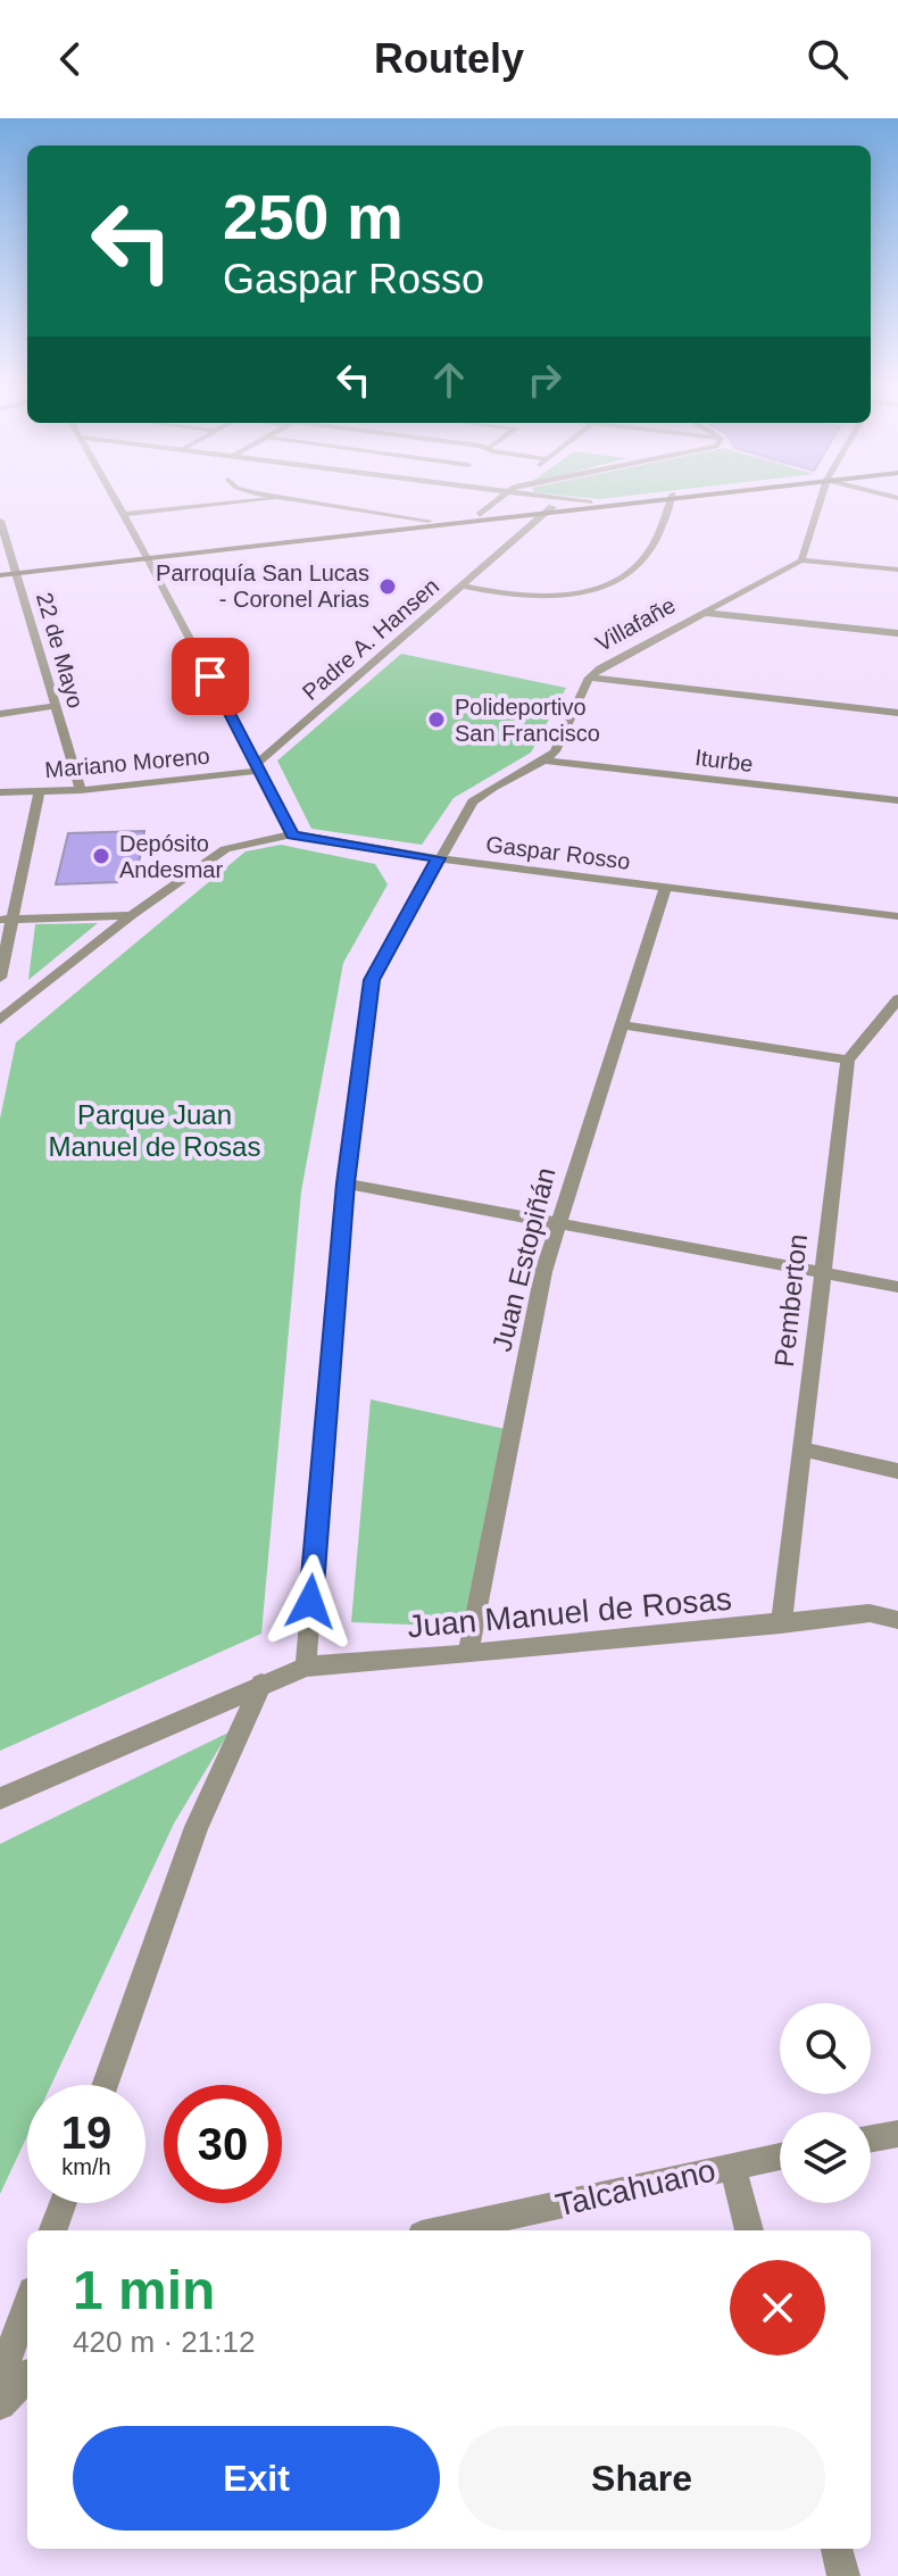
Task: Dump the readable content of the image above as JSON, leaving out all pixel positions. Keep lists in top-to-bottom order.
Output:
{
  "streets": {
    "street": [
      "Villafañe",
      "Padre A. Hansen",
      "22 de Mayo",
      "Iturbe",
      "Mariano Moreno",
      "Gaspar Rosso",
      "Juan Estopiñán",
      "Pemberton",
      "Juan Manuel de Rosas",
      "Talcahuano"
    ]
  },
  "crossings": [
    ["Villafañe", "Iturbe"],
    ["Padre A. Hansen", "Mariano Moreno"],
    ["22 de Mayo", "Mariano Moreno"],
    ["Gaspar Rosso", "Juan Estopiñán"],
    ["Juan Estopiñán", "Juan Manuel de Rosas"],
    ["Pemberton", "Juan Manuel de Rosas"]
  ],
  "parks": ["Parque Juan Manuel de Rosas"],
  "places": ["Parroquía San Lucas - Coronel Arias", "Polideportivo San Francisco", "Depósito Andesmar"],
  "page": {
    "header": "Routely",
    "turn": ["250 m", "Gaspar Rosso"],
    "speed": "19 km/h",
    "limit": "30",
    "heading": ["1 min", "420 m · 21:12"],
    "buttons": ["Exit", "Share"]
  }
}
